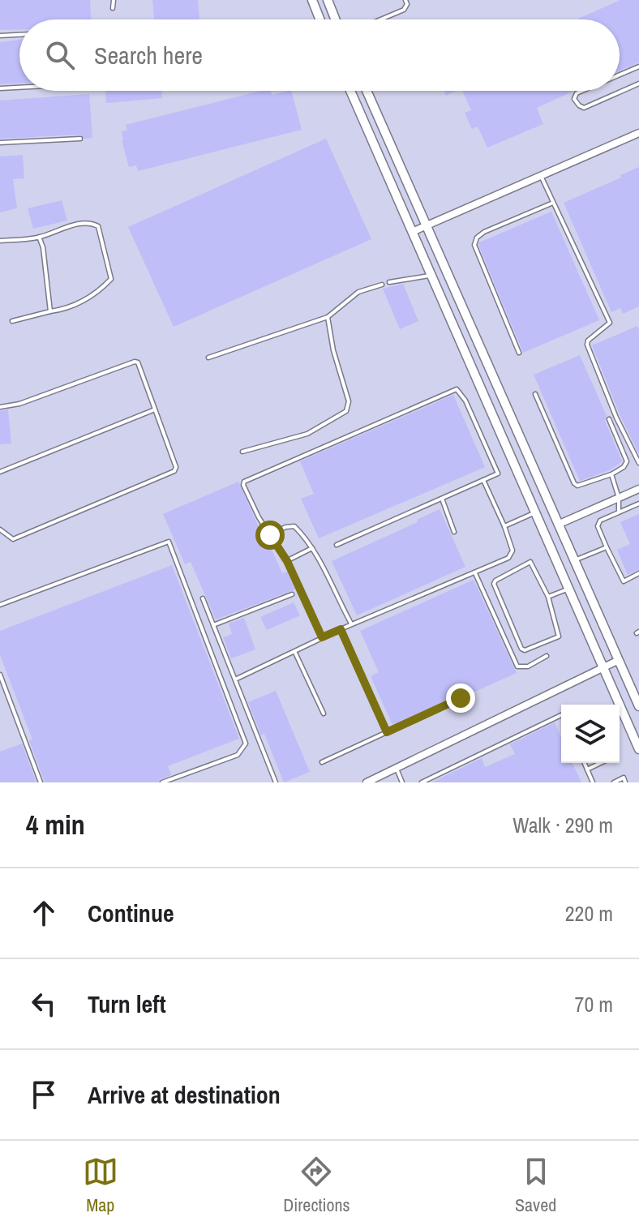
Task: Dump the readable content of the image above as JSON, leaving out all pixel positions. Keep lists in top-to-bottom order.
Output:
{
  "page": {
    "search": "Search here",
    "heading": ["4 min", "Walk · 290 m"],
    "list": [
      ["Continue", "220 m"],
      ["Turn left", "70 m"],
      "Arrive at destination"
    ],
    "nav": ["Map", "Directions", "Saved"]
  }
}
